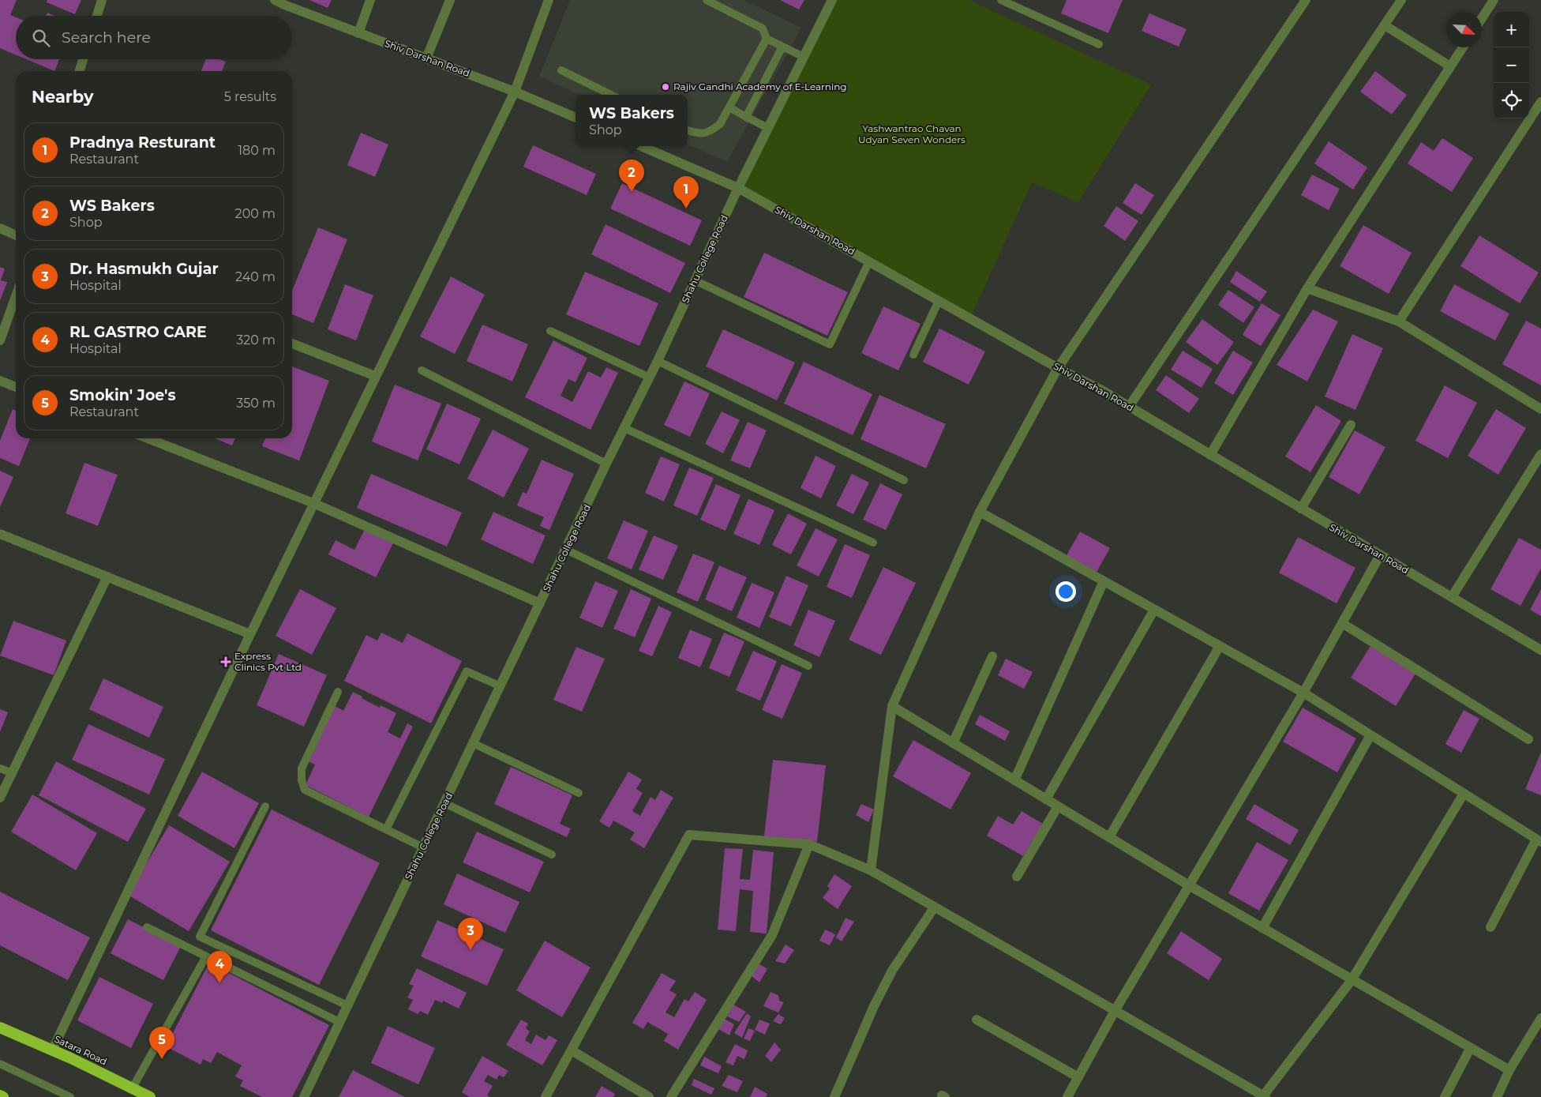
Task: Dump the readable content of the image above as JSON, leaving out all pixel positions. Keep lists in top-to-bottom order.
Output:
{
  "streets": {
    "highway": ["Satara Road"],
    "street": ["Shiv Darshan Road", "Shahu College Road"]
  },
  "crossings": [
    ["Shiv Darshan Road", "Shahu College Road"]
  ],
  "parks": ["Yashwantrao Chavan Udyan Seven Wonders"],
  "places": {
    "other": ["Rajiv Gandhi Academy of E-Learning"],
    "health": ["Express Clinics Pvt Ltd"]
  },
  "north": "bottom right",
  "page": {
    "map_buttons": ["+", "−"],
    "search": "Search here",
    "heading": ["Nearby", "5 results"],
    "popup": ["WS Bakers", "Shop"],
    "list": [
      {
        "mark": "1",
        "name": "Pradnya Resturant",
        "note": "Restaurant",
        "value": "180 m"
      },
      {
        "mark": "2",
        "name": "WS Bakers",
        "note": "Shop",
        "value": "200 m"
      },
      {
        "mark": "3",
        "name": "Dr. Hasmukh Gujar",
        "note": "Hospital",
        "value": "240 m"
      },
      {
        "mark": "4",
        "name": "RL GASTRO CARE",
        "note": "Hospital",
        "value": "320 m"
      },
      {
        "mark": "5",
        "name": "Smokin' Joe's",
        "note": "Restaurant",
        "value": "350 m"
      }
    ],
    "pins": [
      "2",
      "1",
      "3",
      "4",
      "5"
    ]
  }
}
